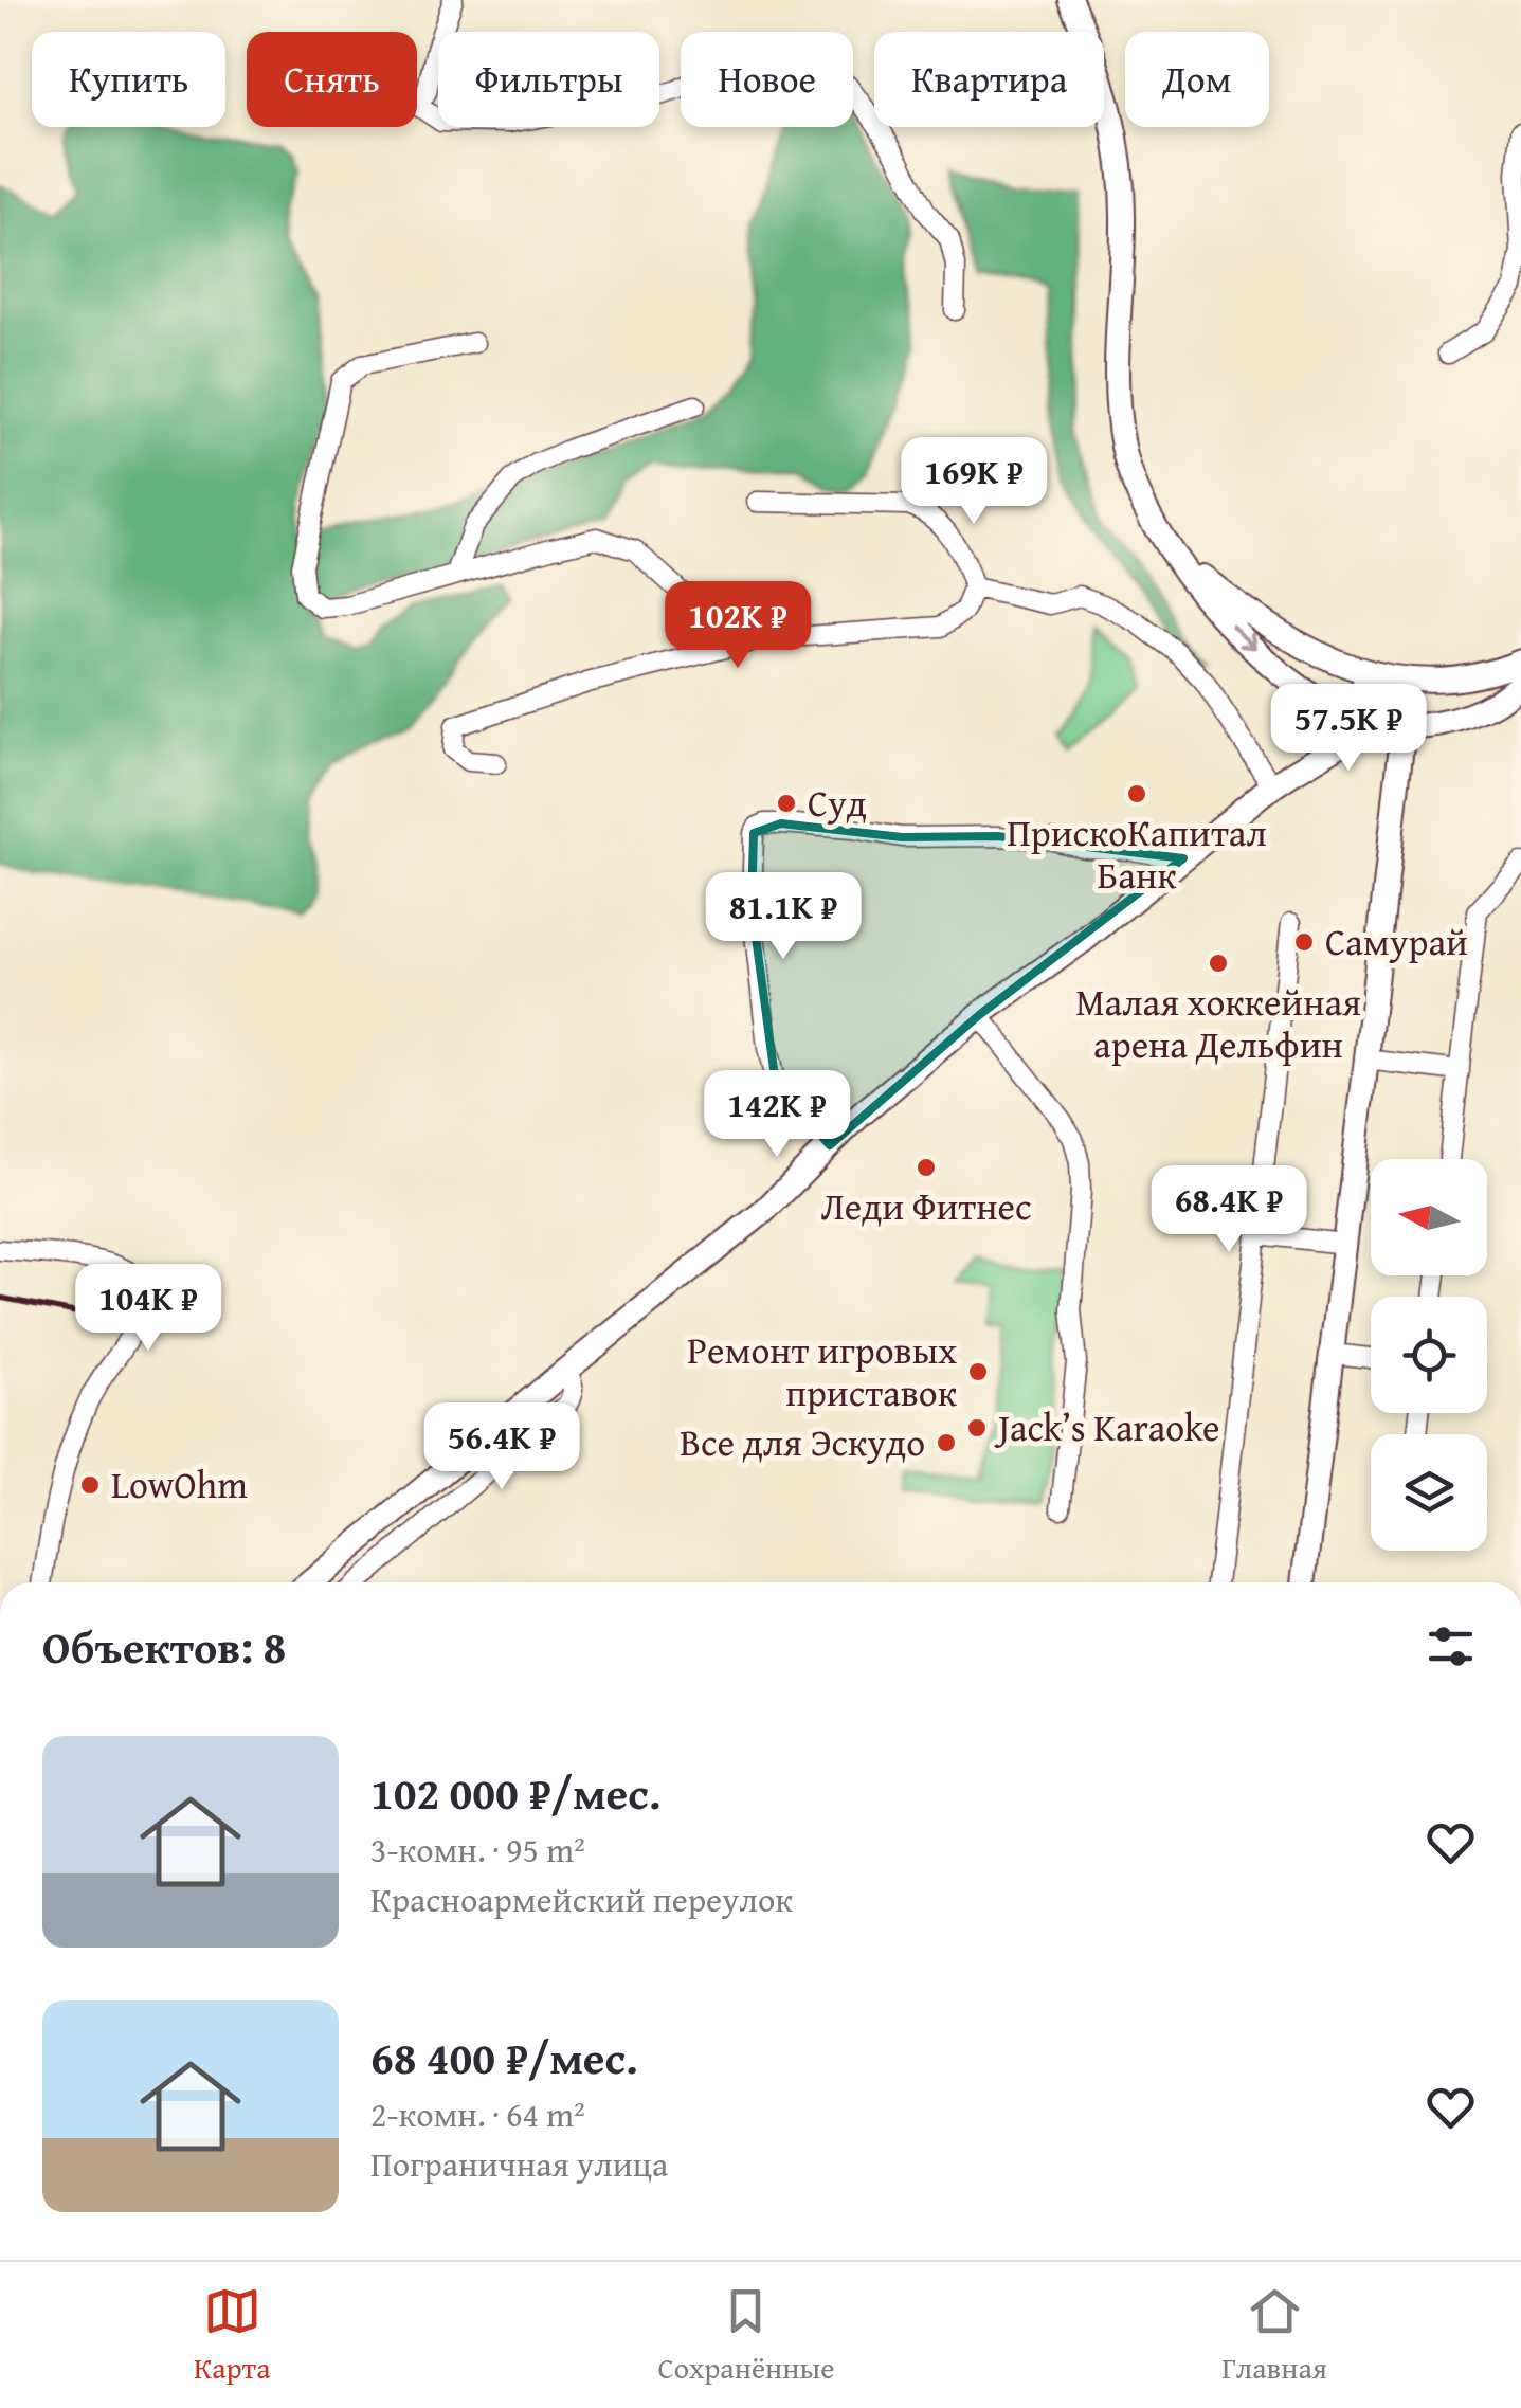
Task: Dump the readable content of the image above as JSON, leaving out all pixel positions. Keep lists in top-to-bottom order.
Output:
{
  "places": [
    "ПрискоКапитал Банк",
    "Суд",
    "Самурай",
    "Малая хоккейная арена Дельфин",
    "Леди Фитнес",
    "Ремонт игровых приставок",
    "Jack’s Karaoke",
    "Все для Эскудо",
    "LowOhm"
  ],
  "north": "left",
  "page": {
    "chip": [
      "Купить",
      "Снять",
      "Фильтры",
      "Новое",
      "Квартира",
      "Дом"
    ],
    "price": [
      "169K ₽",
      "102K ₽",
      "57.5K ₽",
      "81.1K ₽",
      "142K ₽",
      "68.4K ₽",
      "104K ₽",
      "56.4K ₽"
    ],
    "heading": "Объектов: 8",
    "list": [
      {
        "name": "102 000 ₽/мес.",
        "note": "3-комн. · 95 m² · Красноармейский переулок"
      },
      {
        "name": "68 400 ₽/мес.",
        "note": "2-комн. · 64 m² · Пограничная улица"
      }
    ],
    "tabs": ["Карта", "Сохранённые", "Главная"]
  }
}
